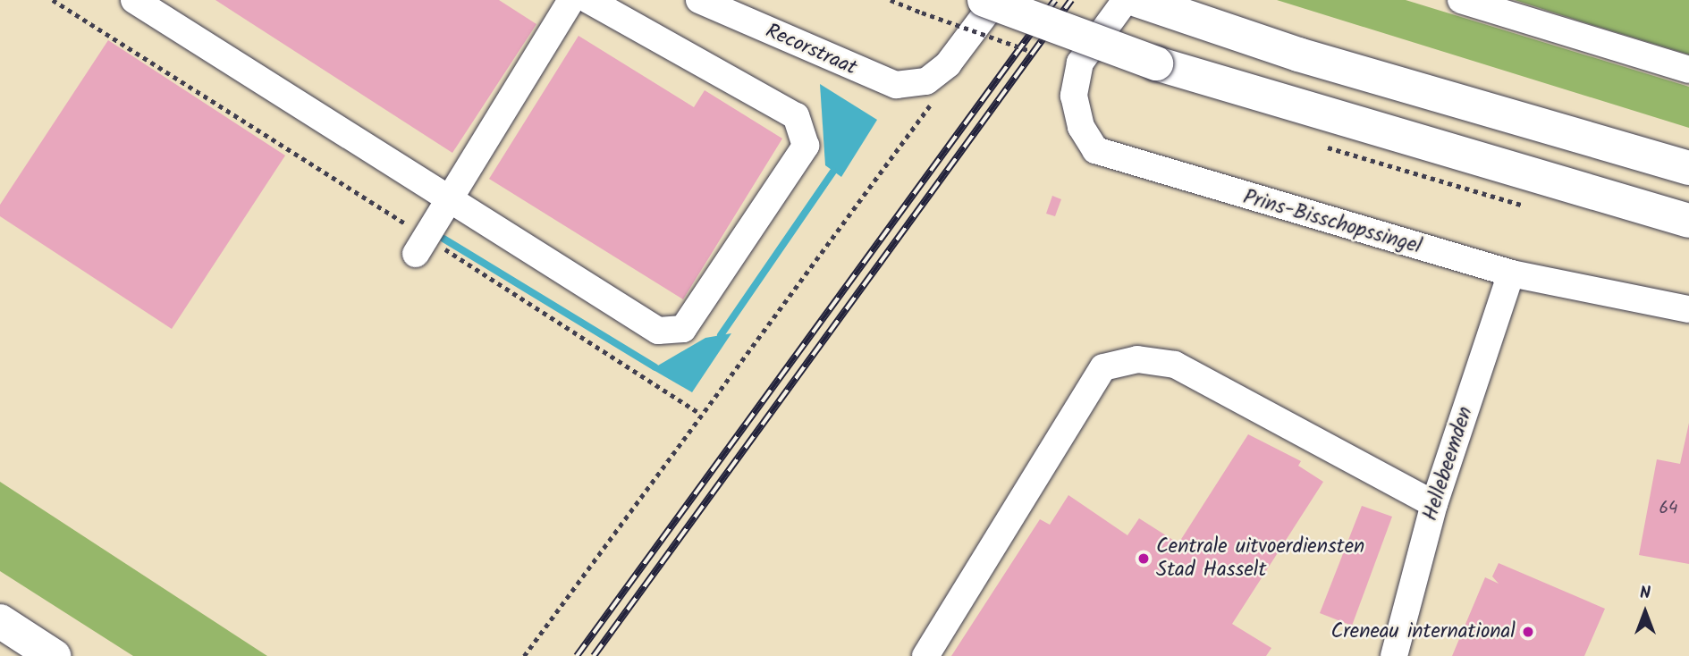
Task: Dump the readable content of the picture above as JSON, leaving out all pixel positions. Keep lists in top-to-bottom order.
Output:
{
  "streets": {
    "street": ["Recorstraat", "Prins-Bisschopssingel", "Hellebeemden"]
  },
  "crossings": [
    ["Prins-Bisschopssingel", "Hellebeemden"]
  ],
  "places": ["Centrale uitvoerdiensten Stad Hasselt", "Creneau international"],
  "house_numbers": ["64"],
  "north": "top"
}
